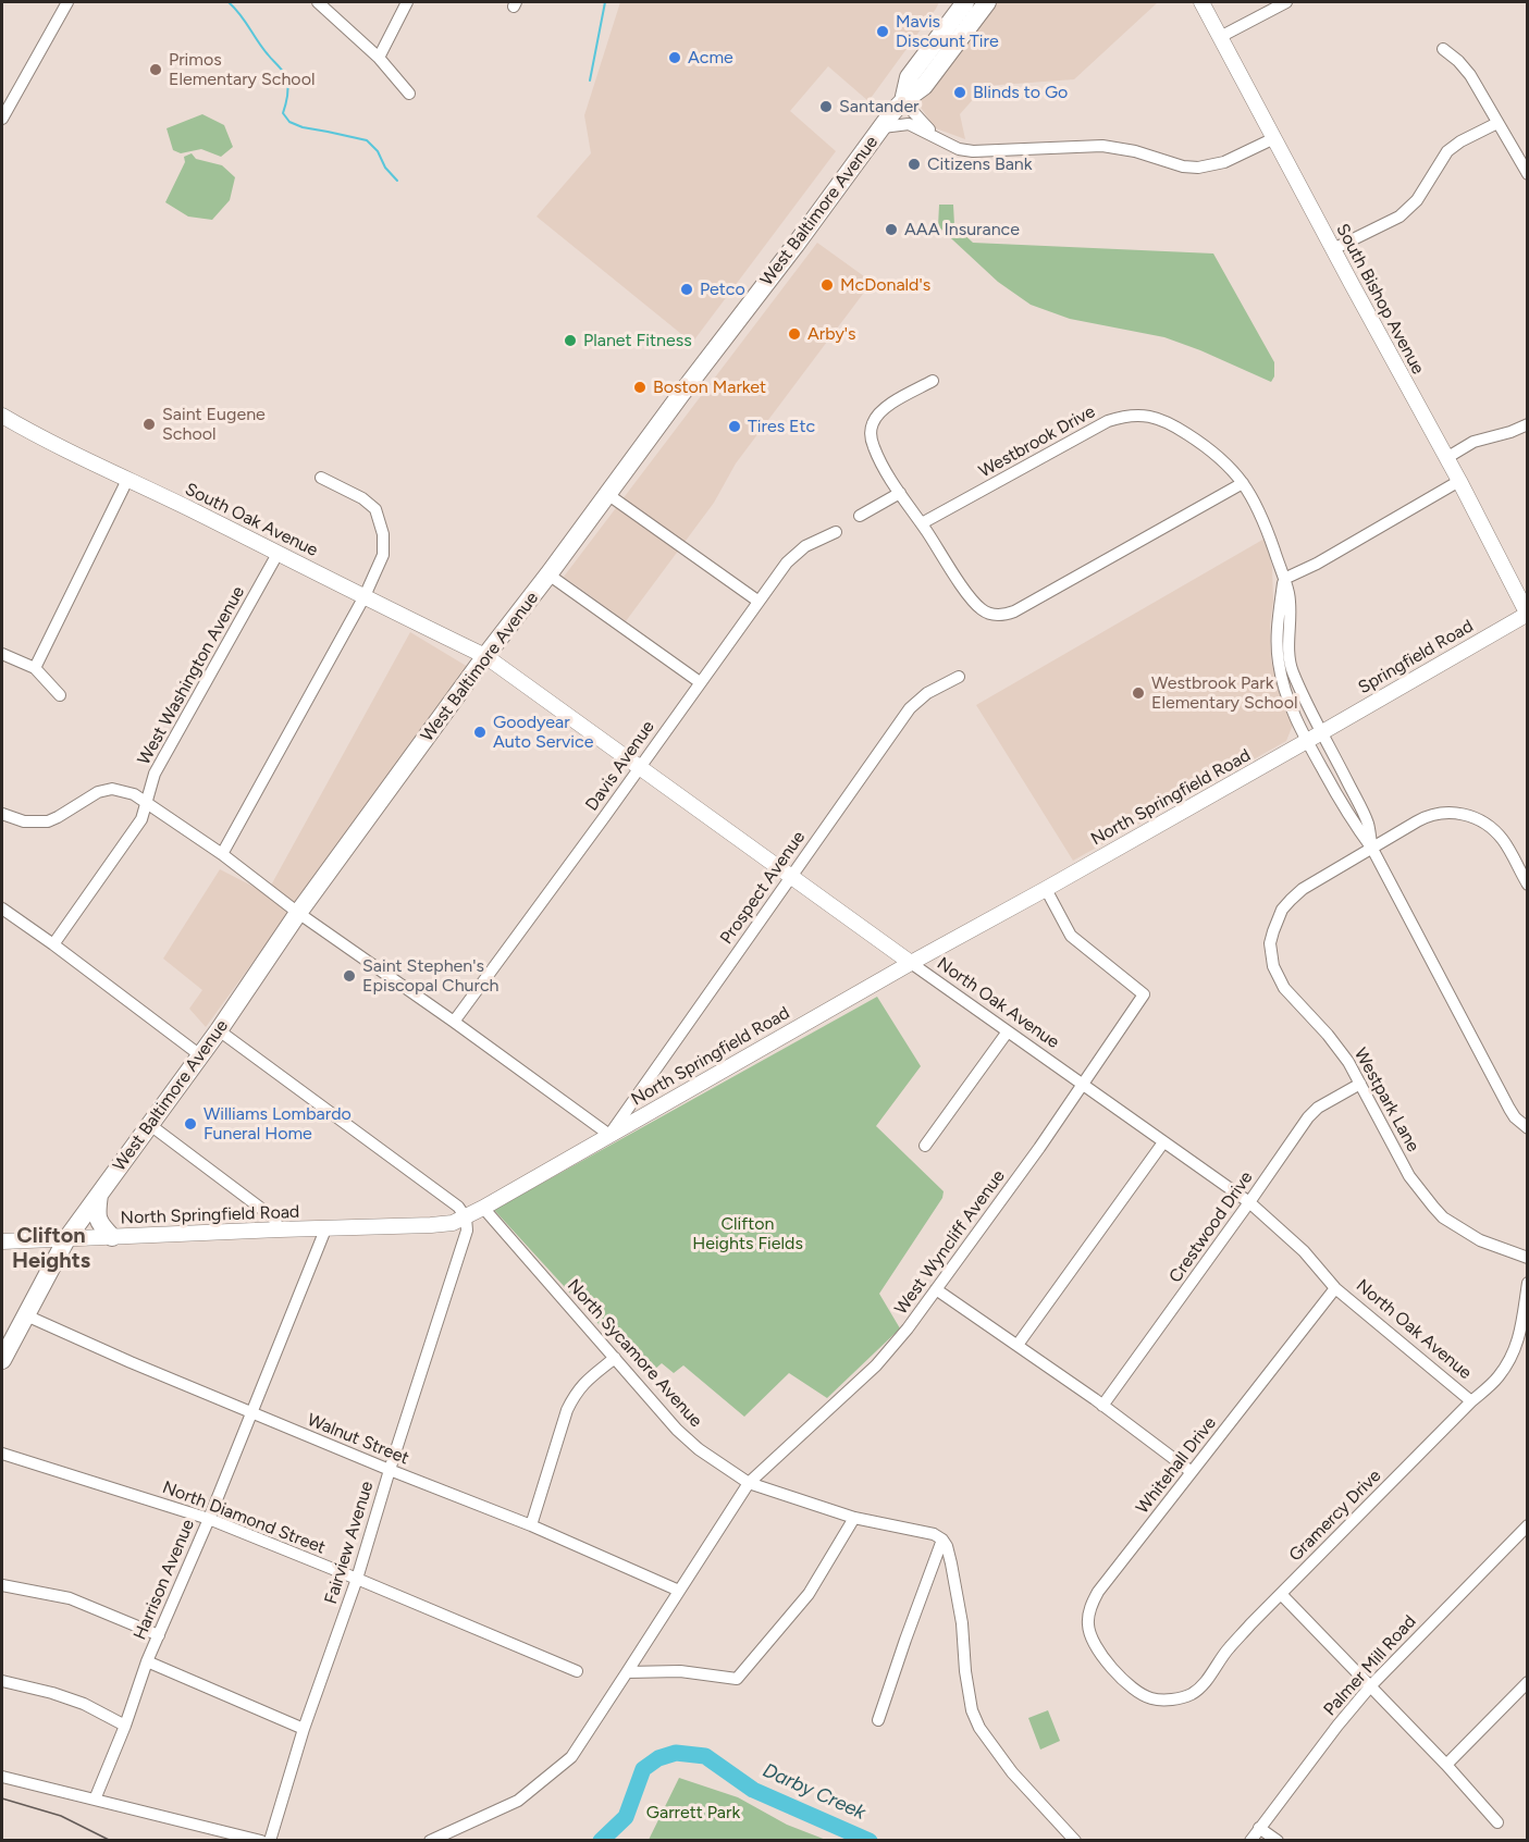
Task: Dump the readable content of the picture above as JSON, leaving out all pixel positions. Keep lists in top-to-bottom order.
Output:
{
  "streets": {
    "main road": [
      "West Baltimore Avenue",
      "South Bishop Avenue",
      "South Oak Avenue",
      "Springfield Road",
      "North Springfield Road",
      "North Oak Avenue"
    ],
    "street": [
      "Westbrook Drive",
      "West Washington Avenue",
      "Davis Avenue",
      "Prospect Avenue",
      "Westpark Lane",
      "Crestwood Drive",
      "West Wyncliff Avenue",
      "North Sycamore Avenue",
      "Walnut Street",
      "Whitehall Drive",
      "Gramercy Drive",
      "North Diamond Street",
      "Fairview Avenue",
      "Harrison Avenue",
      "Palmer Mill Road"
    ]
  },
  "crossings": [
    ["West Baltimore Avenue", "South Oak Avenue"],
    ["West Baltimore Avenue", "North Springfield Road"],
    ["West Baltimore Avenue", "North Oak Avenue"],
    ["West Baltimore Avenue", "Walnut Street"],
    ["South Bishop Avenue", "Springfield Road"],
    ["Westbrook Drive", "Springfield Road"],
    ["Westbrook Drive", "North Springfield Road"],
    ["Westbrook Drive", "Westpark Lane"],
    ["South Oak Avenue", "West Washington Avenue"],
    ["South Oak Avenue", "North Oak Avenue"],
    ["Springfield Road", "North Springfield Road"],
    ["Davis Avenue", "North Oak Avenue"],
    ["North Springfield Road", "Prospect Avenue"],
    ["North Springfield Road", "North Oak Avenue"],
    ["North Springfield Road", "West Wyncliff Avenue"],
    ["North Springfield Road", "North Sycamore Avenue"],
    ["North Springfield Road", "Fairview Avenue"],
    ["North Springfield Road", "Harrison Avenue"],
    ["Prospect Avenue", "North Oak Avenue"],
    ["North Oak Avenue", "Crestwood Drive"],
    ["North Oak Avenue", "West Wyncliff Avenue"],
    ["North Oak Avenue", "Whitehall Drive"],
    ["North Oak Avenue", "Gramercy Drive"],
    ["Westpark Lane", "Crestwood Drive"],
    ["West Wyncliff Avenue", "North Sycamore Avenue"],
    ["West Wyncliff Avenue", "Walnut Street"],
    ["Walnut Street", "Fairview Avenue"],
    ["Walnut Street", "Harrison Avenue"],
    ["Whitehall Drive", "Gramercy Drive"],
    ["North Diamond Street", "Fairview Avenue"],
    ["North Diamond Street", "Harrison Avenue"]
  ],
  "districts": ["Clifton Heights"],
  "water": ["Darby Creek"],
  "parks": ["Clifton Heights Fields", "Garrett Park"],
  "places": [
    "Mavis Discount Tire",
    "Acme",
    "Primos Elementary School",
    "Blinds to Go",
    "Santander",
    "Citizens Bank",
    "AAA Insurance",
    "McDonald's",
    "Petco",
    "Arby's",
    "Planet Fitness",
    "Boston Market",
    "Saint Eugene School",
    "Tires Etc",
    "Westbrook Park Elementary School",
    "Goodyear Auto Service",
    "Saint Stephen's Episcopal Church",
    "Williams Lombardo Funeral Home"
  ]
}
